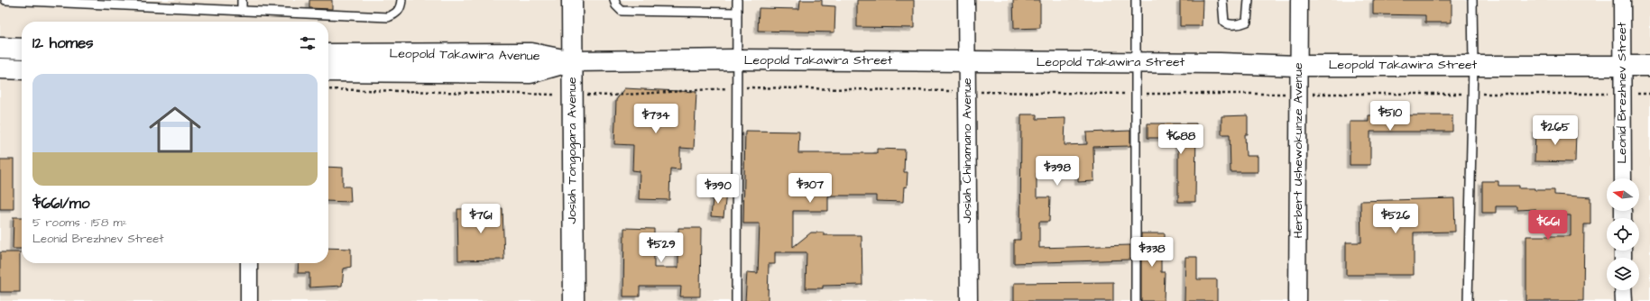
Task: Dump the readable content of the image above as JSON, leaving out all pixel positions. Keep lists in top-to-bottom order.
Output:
{
  "streets": {
    "main road": ["Leopold Takawira Avenue", "Leopold Takawira Street", "Josiah Tongogara Avenue"],
    "street": ["Leonid Brezhnev Street", "Josiah Chinamano Avenue", "Herbert Ushewokunze Avenue"]
  },
  "crossings": [
    ["Leopold Takawira Avenue", "Leopold Takawira Street"],
    ["Leopold Takawira Avenue", "Josiah Tongogara Avenue"],
    ["Leopold Takawira Street", "Leonid Brezhnev Street"],
    ["Leopold Takawira Street", "Josiah Tongogara Avenue"],
    ["Leopold Takawira Street", "Josiah Chinamano Avenue"],
    ["Leopold Takawira Street", "Herbert Ushewokunze Avenue"]
  ],
  "north": "left",
  "page": {
    "heading": "12 homes",
    "list": [
      {
        "name": "$661/mo",
        "note": "5 rooms · 158 m² · Leonid Brezhnev Street"
      }
    ],
    "price": [
      "$510",
      "$734",
      "$265",
      "$688",
      "$398",
      "$307",
      "$390",
      "$761",
      "$526",
      "$661",
      "$529",
      "$338"
    ]
  }
}
